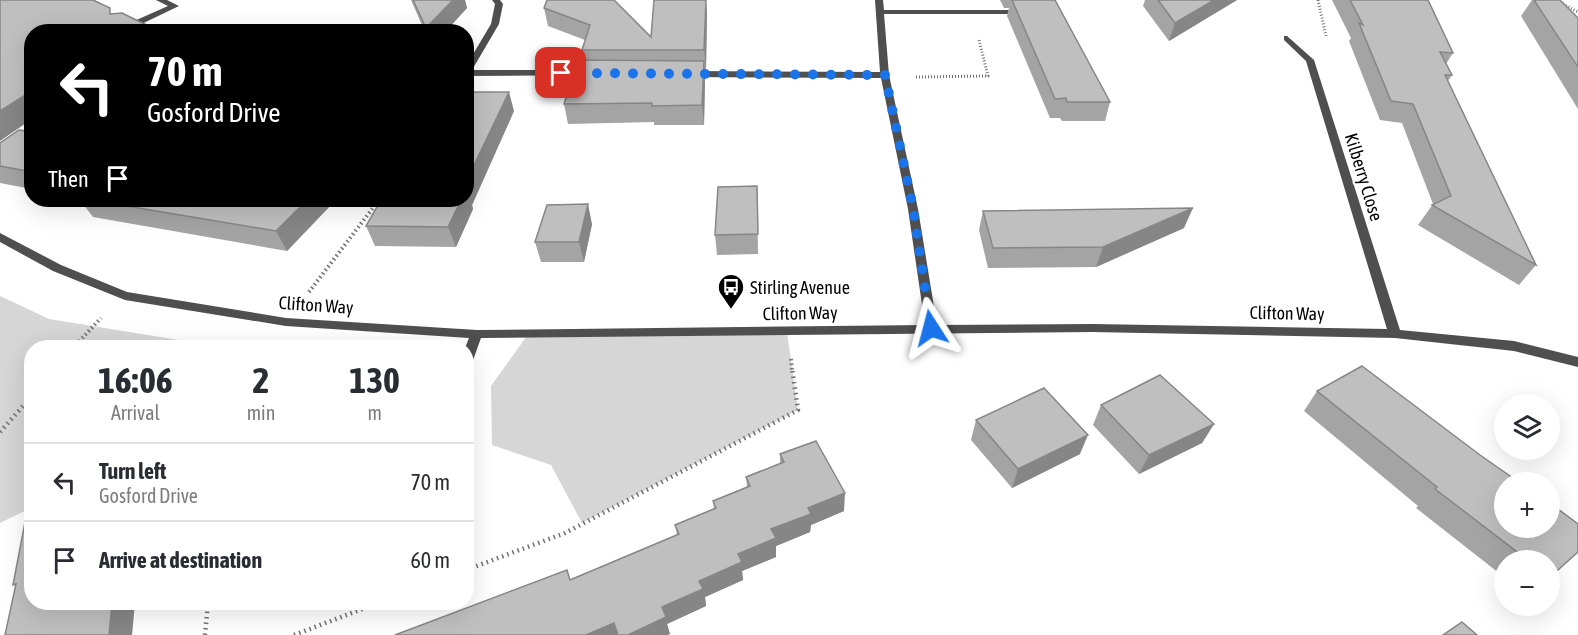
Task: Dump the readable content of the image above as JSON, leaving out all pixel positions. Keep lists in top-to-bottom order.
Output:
{
  "streets": {
    "street": ["Kilberry Close", "Clifton Way"]
  },
  "crossings": [
    ["Kilberry Close", "Clifton Way"]
  ],
  "places": {
    "bus stop": ["Stirling Avenue"]
  },
  "page": {
    "turn": ["70 m", "Gosford Drive"],
    "then": "Then",
    "eta": [
      "16:06",
      "Arrival",
      "2",
      "min",
      "130",
      "m"
    ],
    "map_buttons": ["+", "−"],
    "list": [
      {
        "name": "Turn left",
        "note": "Gosford Drive",
        "value": "70 m"
      },
      {
        "name": "Arrive at destination",
        "value": "60 m"
      }
    ]
  }
}
